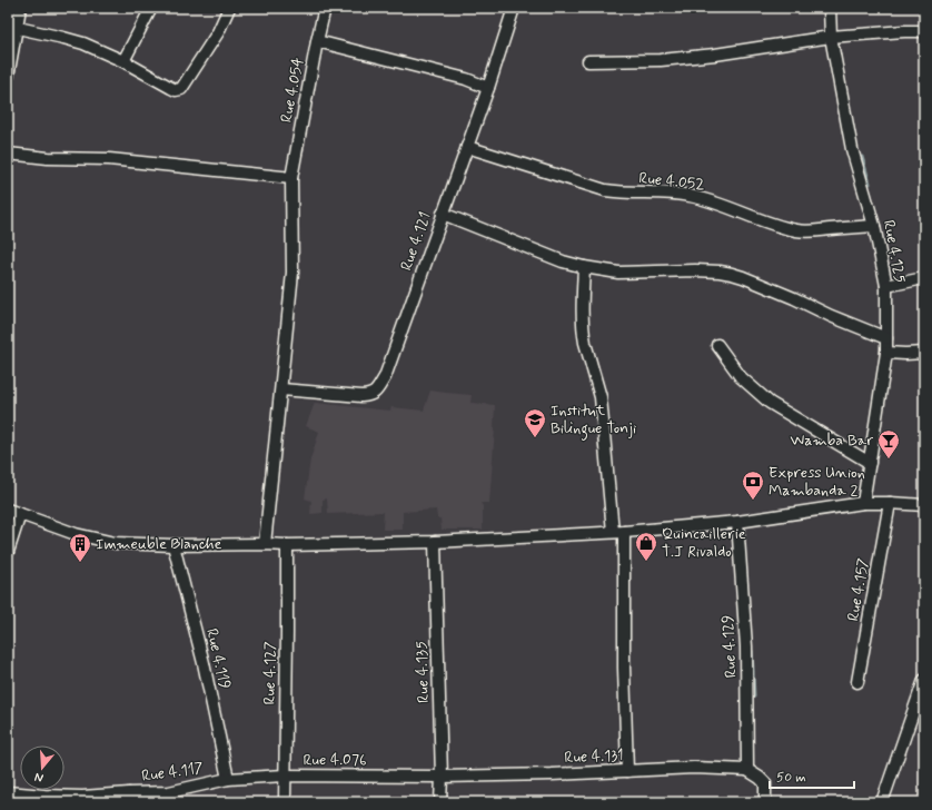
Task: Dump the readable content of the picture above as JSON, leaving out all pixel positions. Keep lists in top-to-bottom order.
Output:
{
  "streets": {
    "street": [
      "Rue 4.054",
      "Rue 4.052",
      "Rue 4.121",
      "Rue 4.125",
      "Rue 4.157",
      "Rue 4.129",
      "Rue 4.119",
      "Rue 4.135",
      "Rue 4.127",
      "Rue 4.131",
      "Rue 4.076",
      "Rue 4.117"
    ]
  },
  "crossings": [
    ["Rue 4.054", "Rue 4.121"],
    ["Rue 4.052", "Rue 4.121"],
    ["Rue 4.052", "Rue 4.125"],
    ["Rue 4.129", "Rue 4.131"],
    ["Rue 4.119", "Rue 4.076"],
    ["Rue 4.119", "Rue 4.117"],
    ["Rue 4.135", "Rue 4.131"],
    ["Rue 4.135", "Rue 4.076"],
    ["Rue 4.127", "Rue 4.076"],
    ["Rue 4.131", "Rue 4.076"],
    ["Rue 4.076", "Rue 4.117"]
  ],
  "places": {
    "school or university": ["Institut Bilingue Tonji"],
    "bar": ["Wamba Bar"],
    "bank": ["Express Union Mambanda 2"],
    "shop": ["Quincaillerie T.J Rivaldo"],
    "building": ["Immeuble Blanche"]
  },
  "scale_bar": "50 m",
  "north": "bottom"
}
